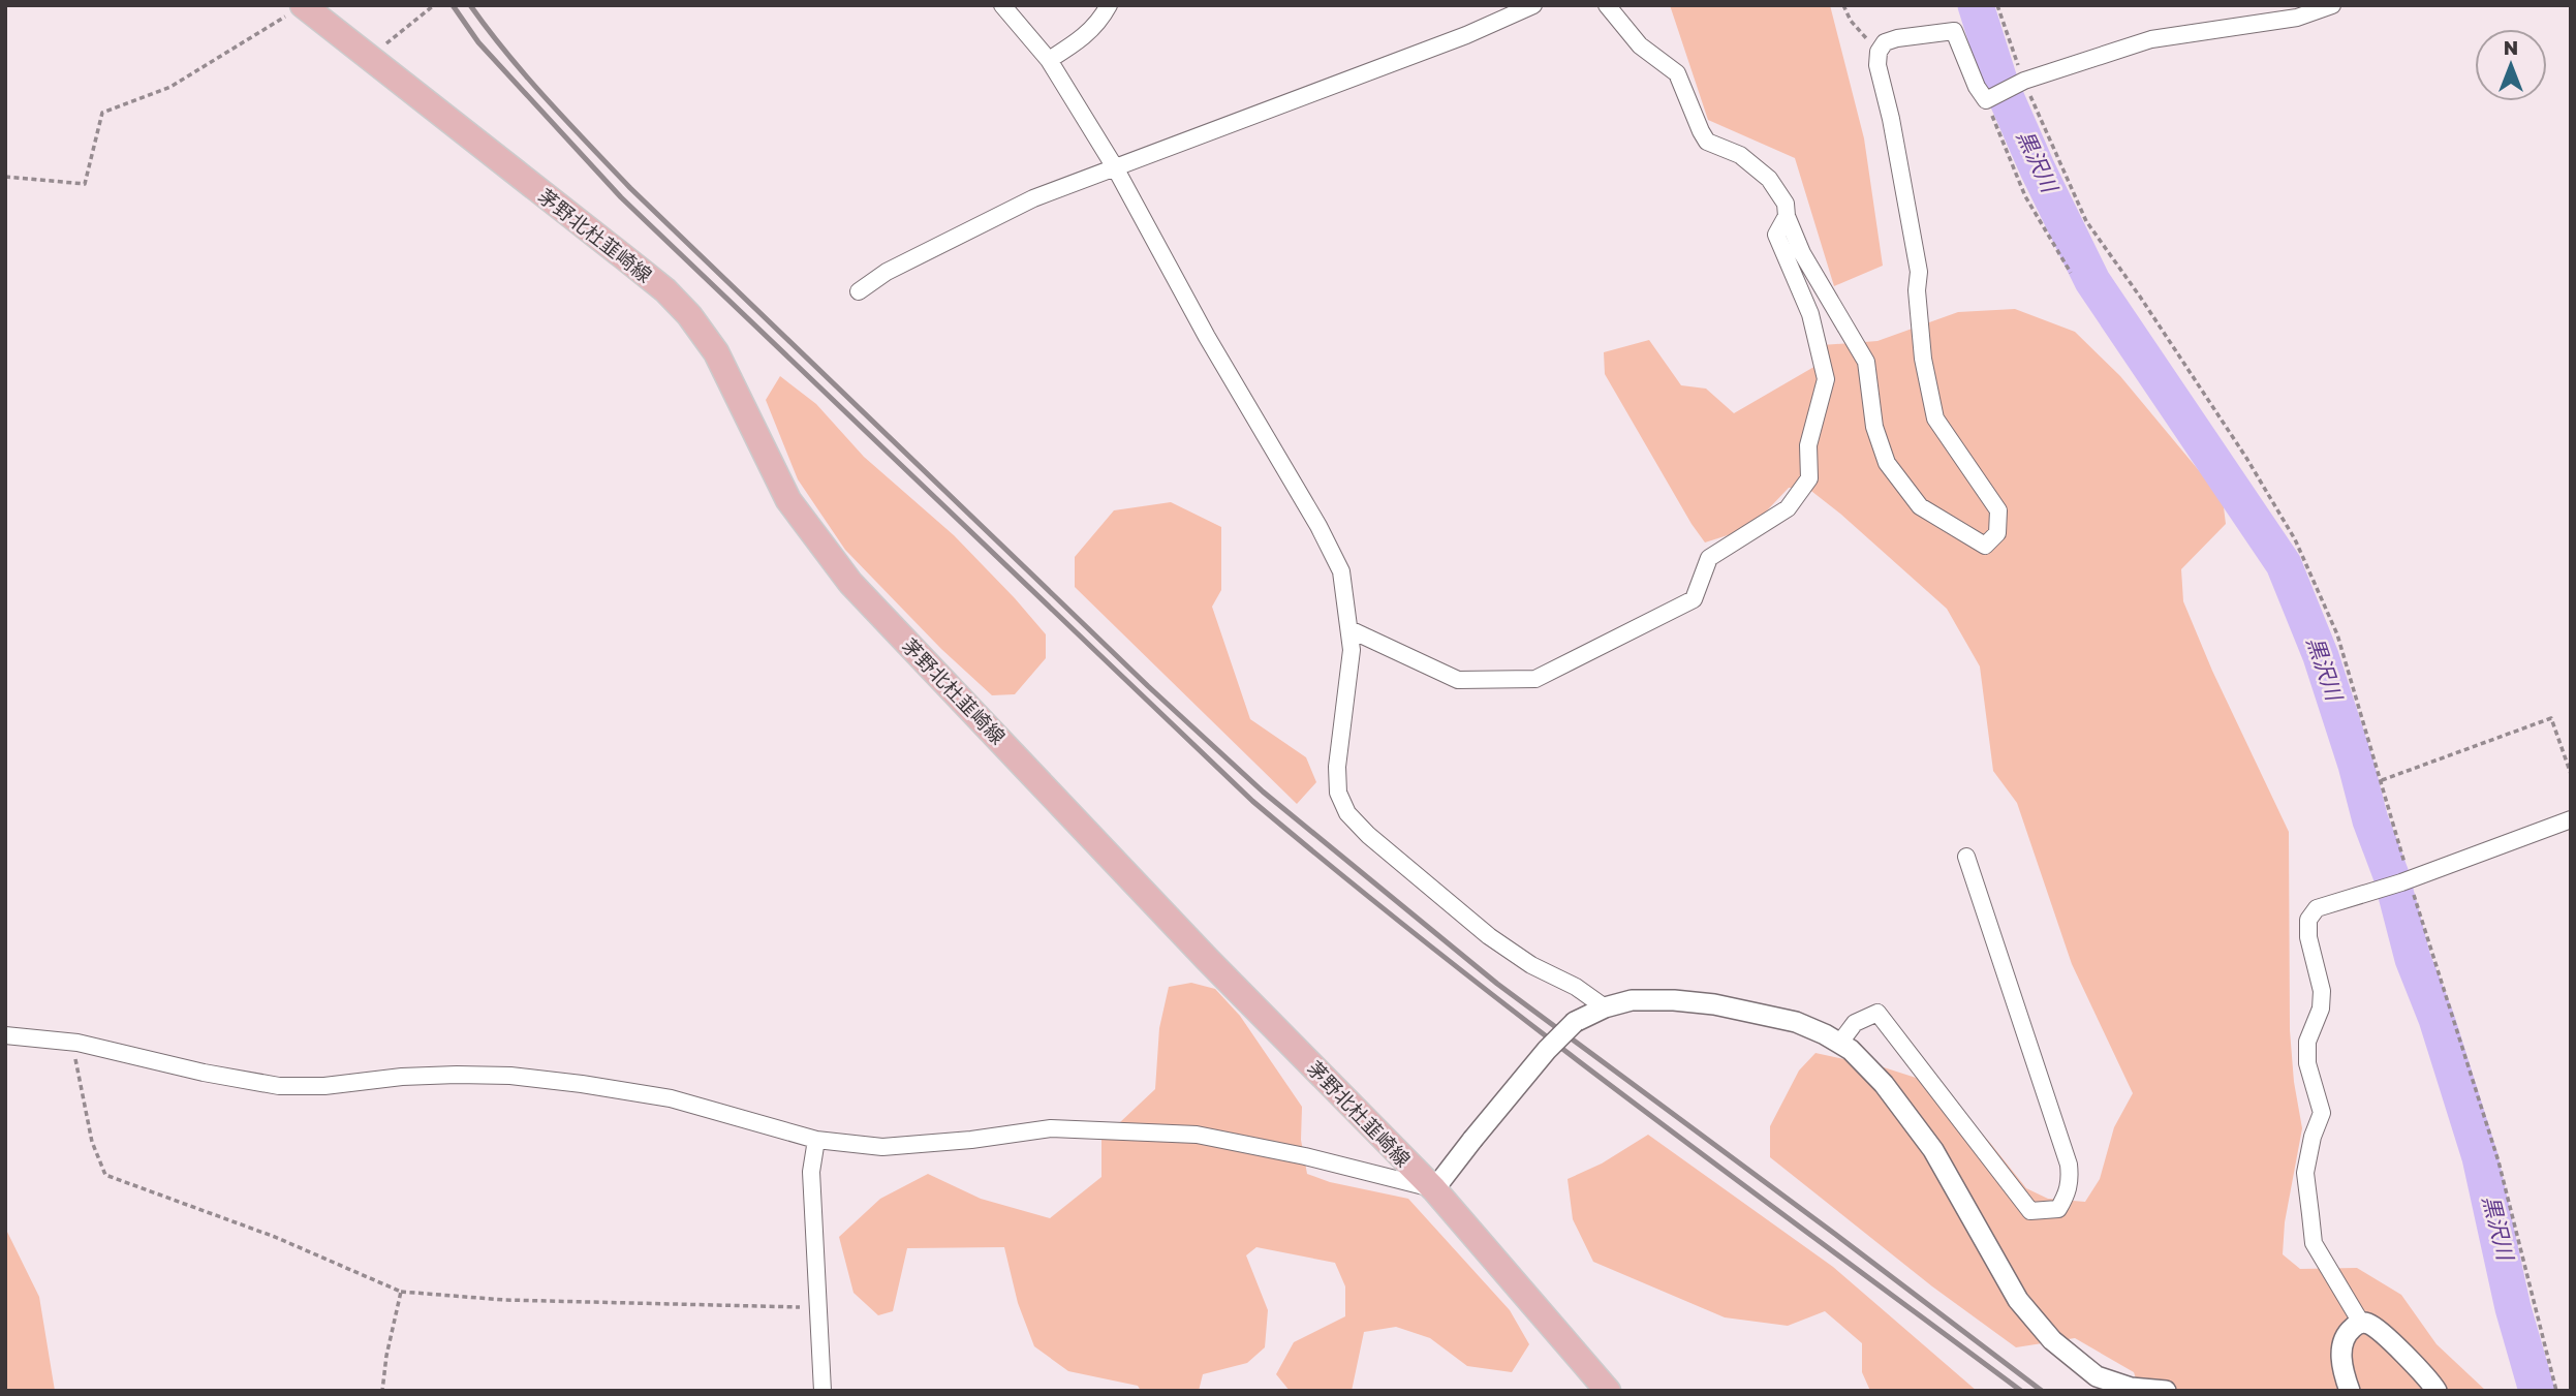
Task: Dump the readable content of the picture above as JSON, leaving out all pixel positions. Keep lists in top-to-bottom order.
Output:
{
  "streets": {
    "main road": ["茅野北杜韮崎線"]
  },
  "water": ["黒沢川"],
  "north": "top"
}
